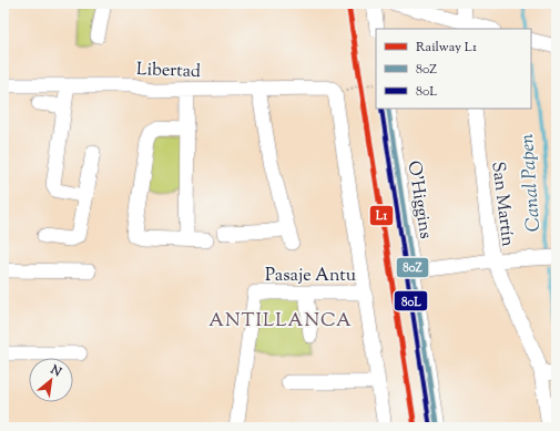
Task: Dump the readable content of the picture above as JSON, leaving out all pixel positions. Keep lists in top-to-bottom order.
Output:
{
  "streets": {
    "street": [
      "Libertad",
      "O'Higgins",
      "San Martín",
      "Pasaje Antu"
    ]
  },
  "districts": ["ANTILLANCA"],
  "water": ["Canal Papen"],
  "lines": ["rail line L1", "transit line 80Z", "transit line 80L"],
  "legend": ["Railway L1", "80Z", "80L"],
  "north": "top right"
}
